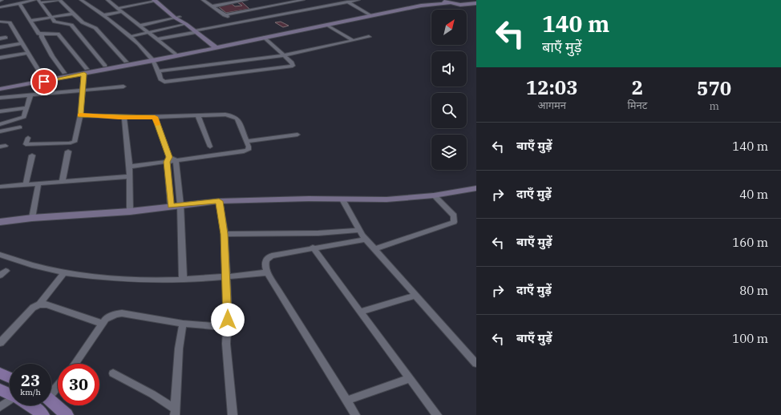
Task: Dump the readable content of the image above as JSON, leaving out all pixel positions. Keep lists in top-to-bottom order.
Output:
{
  "north": "top right",
  "page": {
    "turn": ["140 m", "बाएँ मुड़ें"],
    "eta": [
      "12:03",
      "आगमन",
      "2",
      "मिनट",
      "570",
      "m"
    ],
    "list": [
      {
        "name": "बाएँ मुड़ें",
        "value": "140 m"
      },
      {
        "name": "दाएँ मुड़ें",
        "value": "40 m"
      },
      {
        "name": "बाएँ मुड़ें",
        "value": "160 m"
      },
      {
        "name": "दाएँ मुड़ें",
        "value": "80 m"
      },
      {
        "name": "बाएँ मुड़ें",
        "value": "100 m"
      }
    ],
    "speed": "23 km/h",
    "limit": "30"
  }
}
